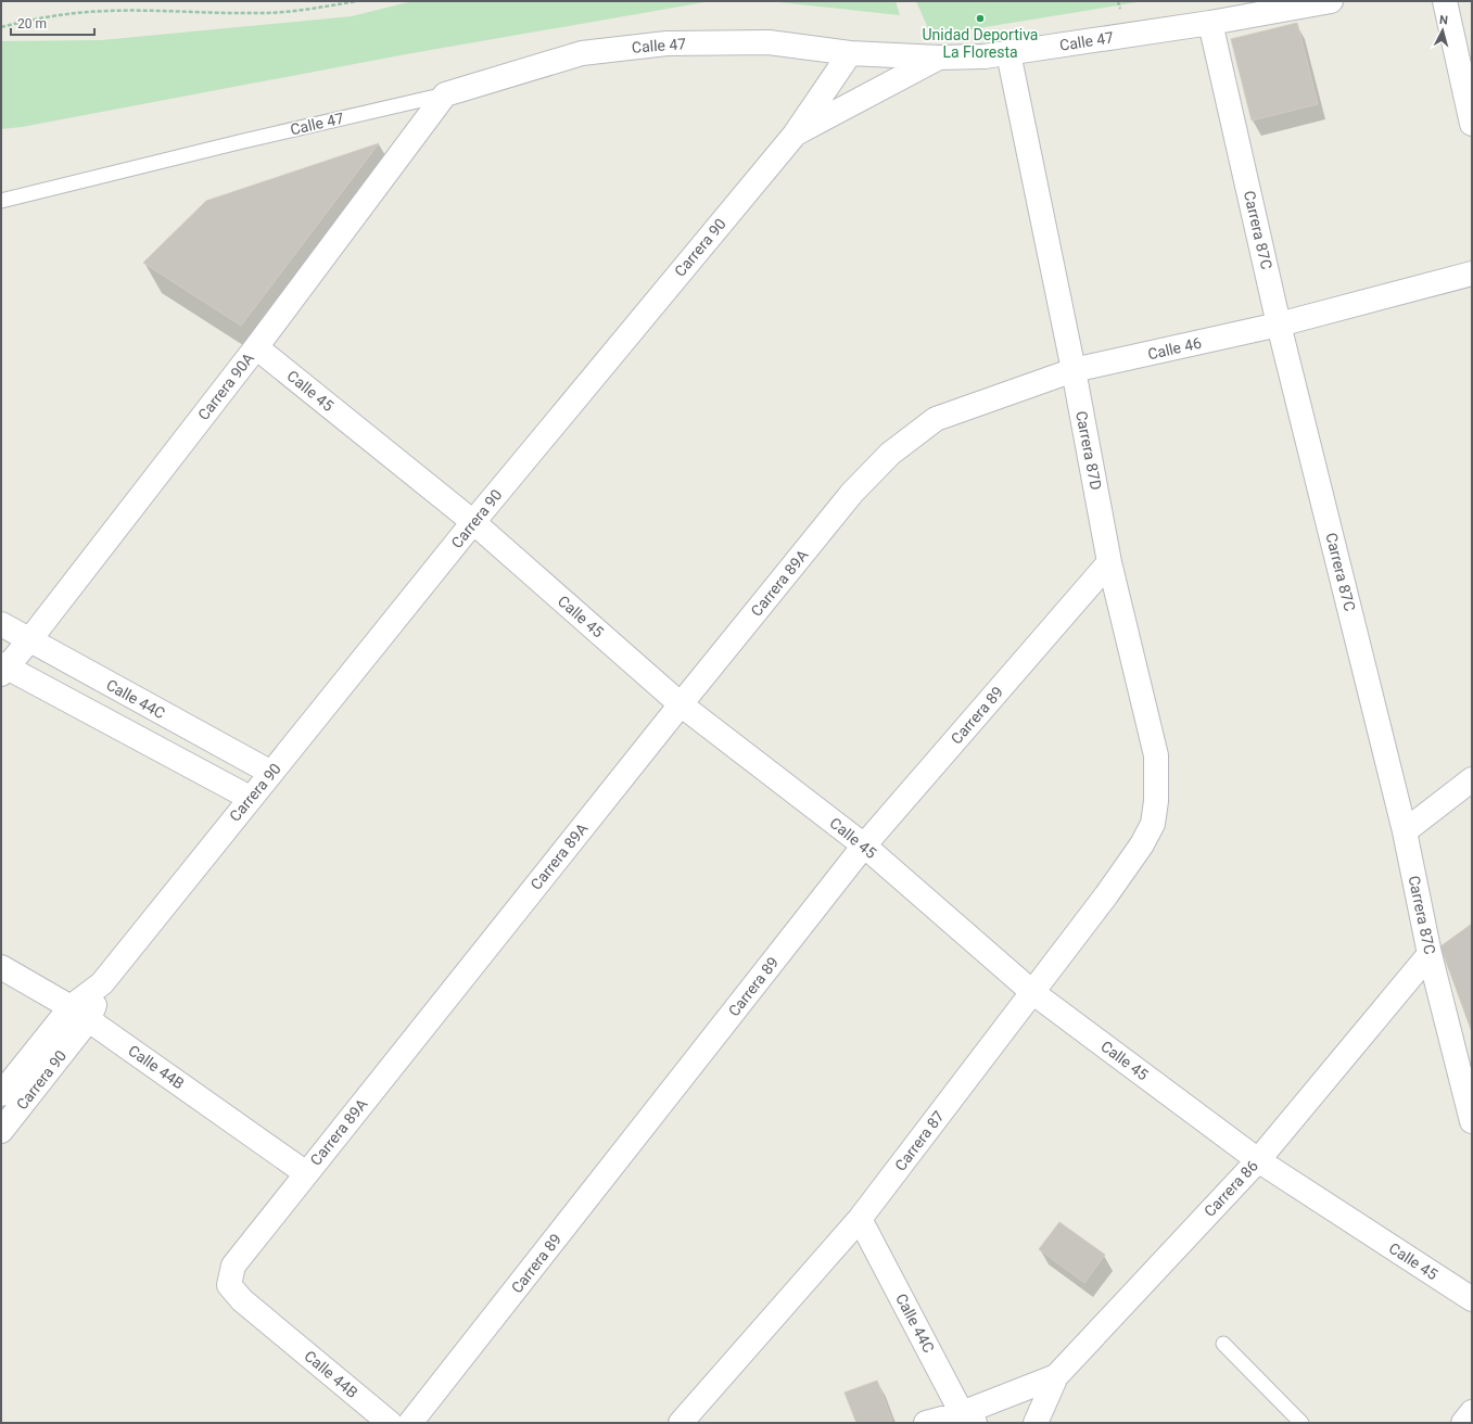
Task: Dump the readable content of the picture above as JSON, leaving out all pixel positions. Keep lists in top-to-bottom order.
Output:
{
  "streets": {
    "street": [
      "Calle 47",
      "Carrera 87C",
      "Carrera 90",
      "Calle 46",
      "Carrera 90A",
      "Calle 45",
      "Carrera 87D",
      "Carrera 89A",
      "Calle 44C",
      "Carrera 89",
      "Calle 44B",
      "Carrera 87",
      "Carrera 86"
    ]
  },
  "crossings": [
    ["Calle 47", "Carrera 87C"],
    ["Calle 47", "Carrera 90"],
    ["Calle 47", "Carrera 90A"],
    ["Calle 47", "Carrera 87D"],
    ["Carrera 87C", "Calle 46"],
    ["Carrera 87C", "Carrera 86"],
    ["Carrera 90", "Calle 45"],
    ["Carrera 90", "Calle 44C"],
    ["Carrera 90", "Calle 44B"],
    ["Calle 46", "Carrera 87D"],
    ["Calle 46", "Carrera 89A"],
    ["Carrera 90A", "Calle 45"],
    ["Carrera 90A", "Calle 44C"],
    ["Calle 45", "Carrera 89A"],
    ["Calle 45", "Carrera 89"],
    ["Calle 45", "Carrera 87"],
    ["Calle 45", "Carrera 86"],
    ["Carrera 87D", "Carrera 89"],
    ["Carrera 87D", "Carrera 87"],
    ["Carrera 89A", "Calle 44B"],
    ["Calle 44C", "Carrera 87"]
  ],
  "places": ["Unidad Deportiva La Floresta"],
  "scale_bar": "20 m",
  "north": "top"
}
